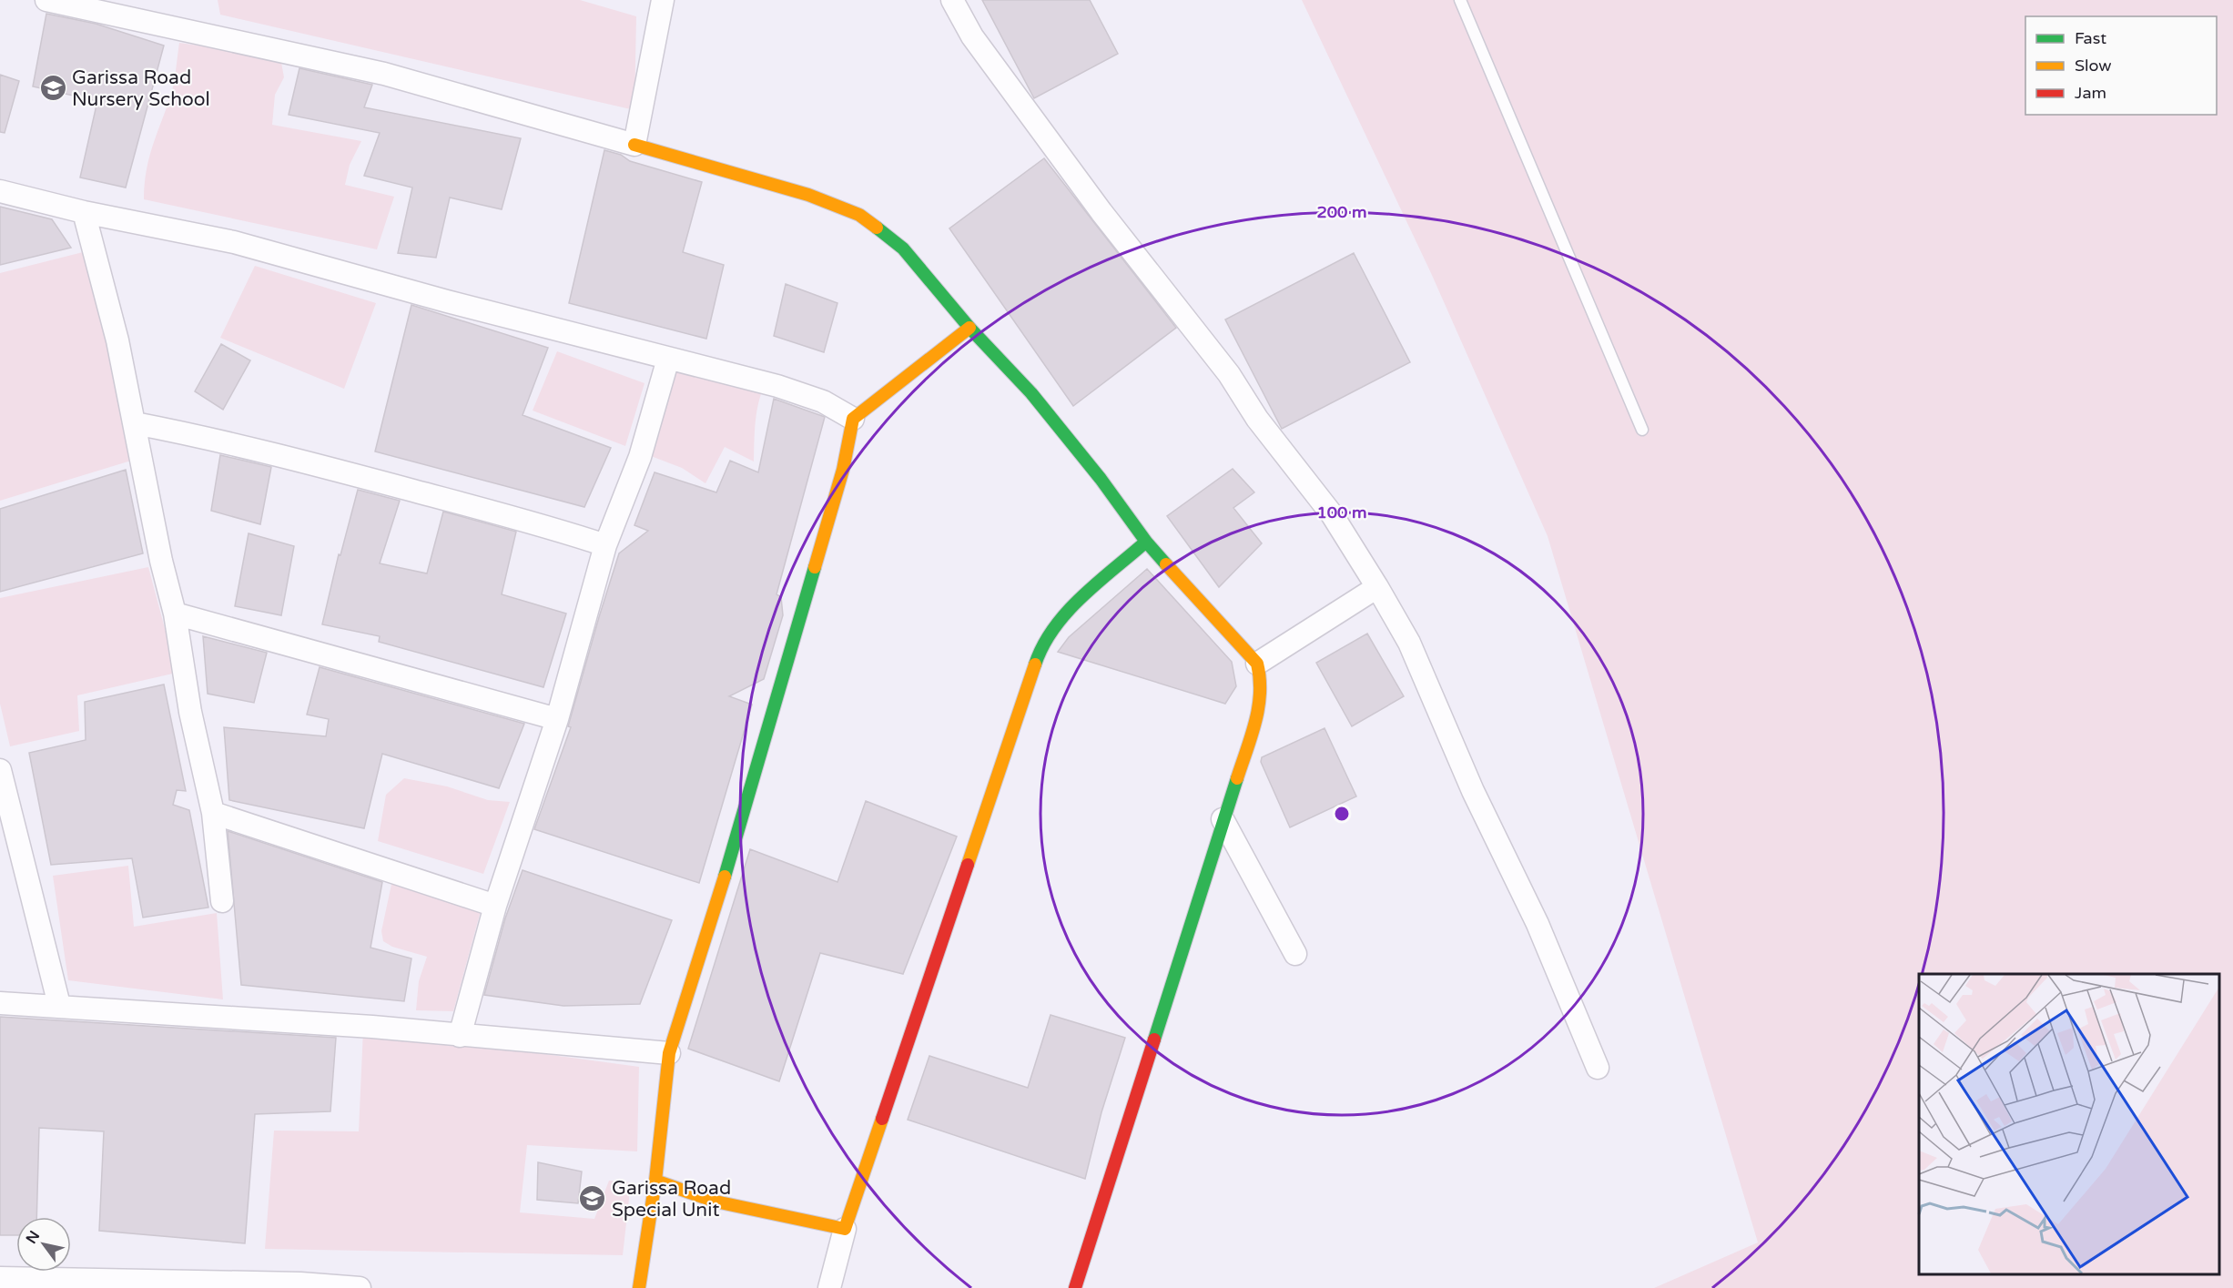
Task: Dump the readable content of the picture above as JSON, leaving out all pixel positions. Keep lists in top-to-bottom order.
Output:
{
  "places": {
    "school or university": ["Garissa Road Nursery School", "Garissa Road Special Unit"]
  },
  "legend": ["Fast", "Slow", "Jam"],
  "north": "top left",
  "rings": ["200 m", "100 m"]
}
